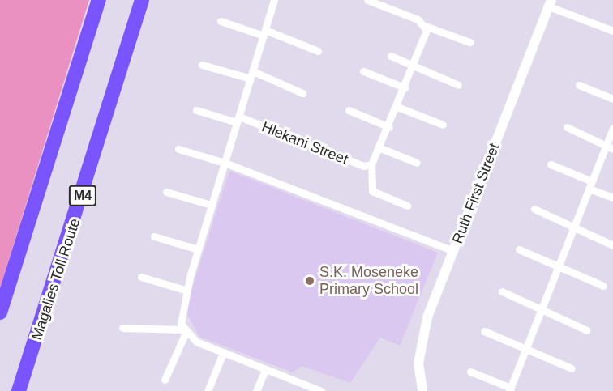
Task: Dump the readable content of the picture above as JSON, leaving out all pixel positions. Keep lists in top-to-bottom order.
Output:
{
  "streets": {
    "highway": ["M4", "Magalies Toll Route"],
    "street": ["Hlekani Street", "Ruth First Street"]
  },
  "places": ["S.K. Moseneke Primary School"]
}
